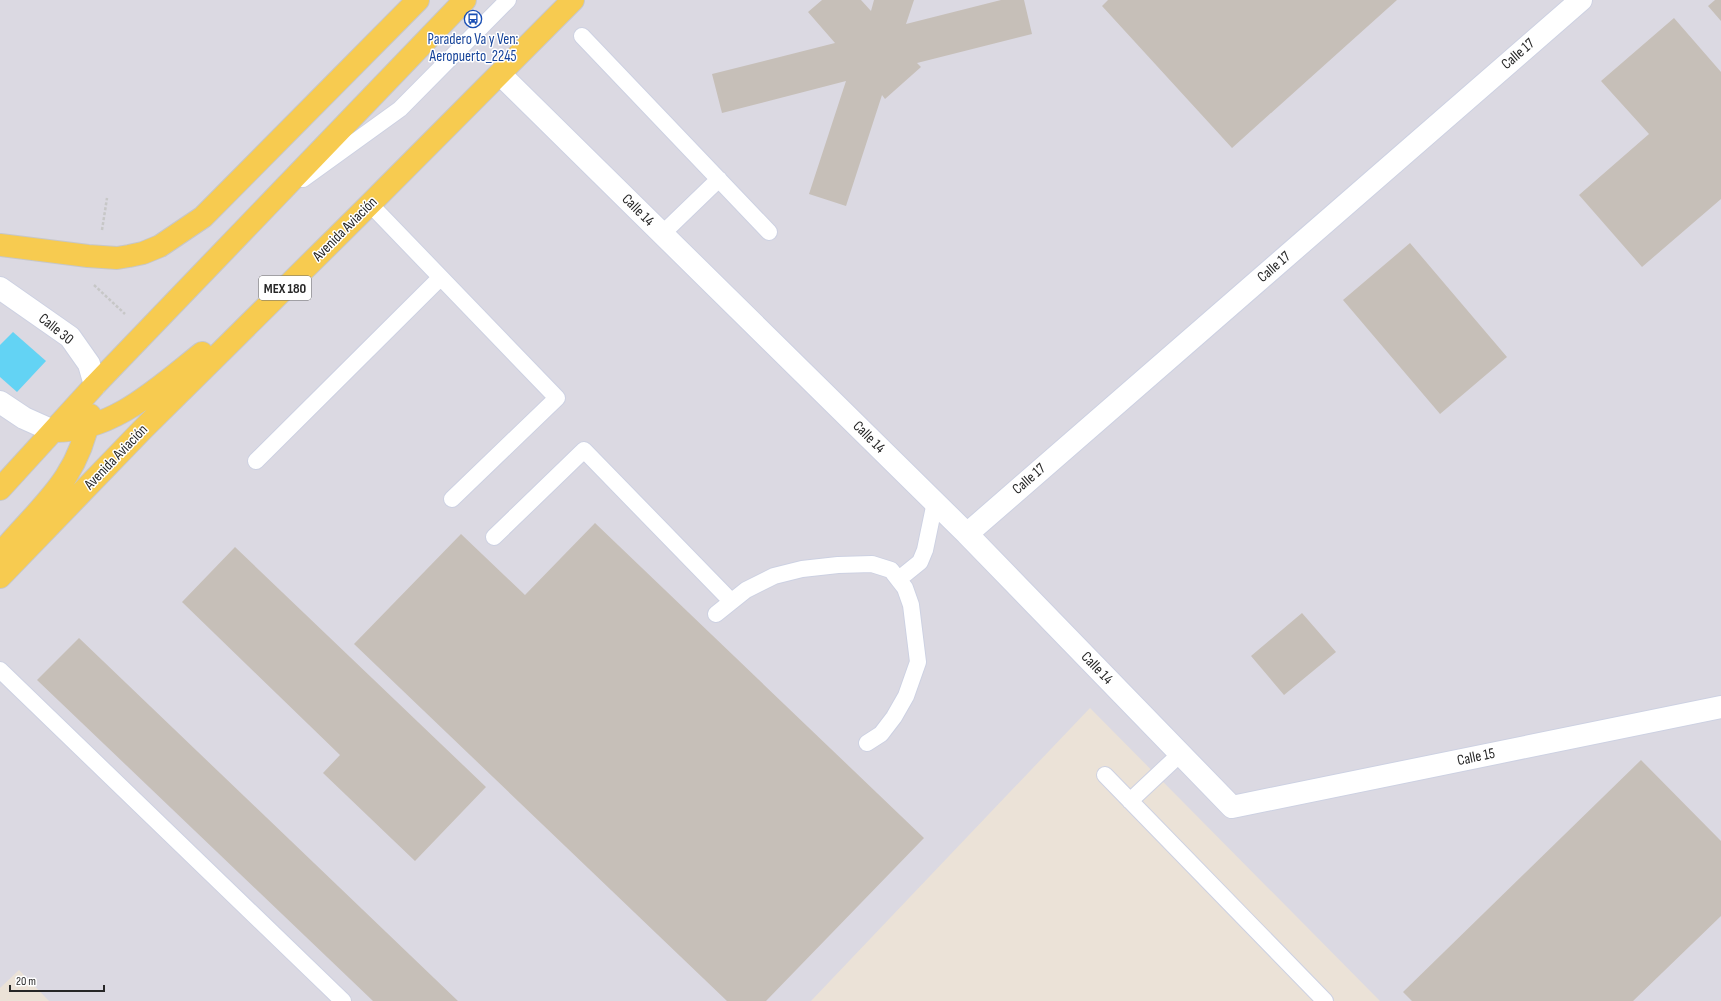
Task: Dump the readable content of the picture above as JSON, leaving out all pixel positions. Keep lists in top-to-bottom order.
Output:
{
  "streets": {
    "main road": ["Avenida Aviación", "MEX 180"],
    "street": [
      "Calle 17",
      "Calle 14",
      "Calle 30",
      "Calle 15"
    ]
  },
  "crossings": [
    ["Calle 17", "Calle 14"],
    ["Calle 14", "Avenida Aviación"],
    ["Calle 14", "Calle 15"]
  ],
  "places": {
    "bus stop": ["Paradero Va y Ven: Aeropuerto_2245"]
  },
  "scale_bar": "20 m"
}
